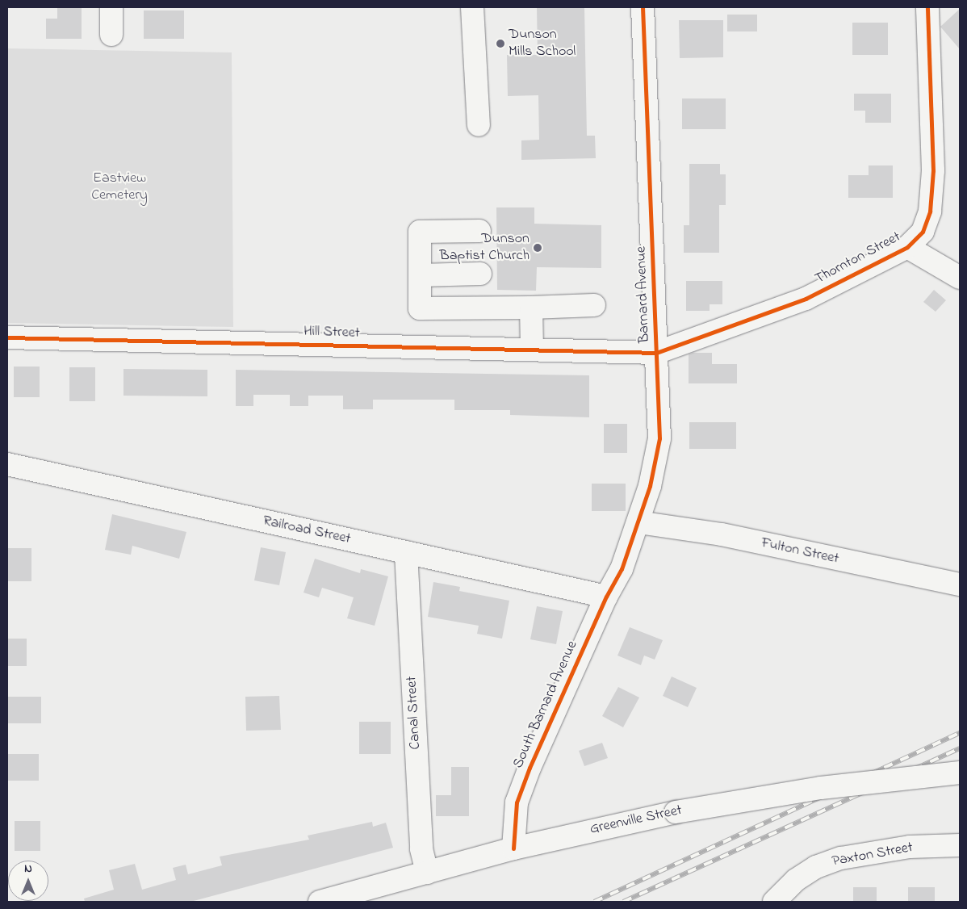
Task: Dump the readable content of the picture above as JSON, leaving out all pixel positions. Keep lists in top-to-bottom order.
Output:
{
  "streets": {
    "street": [
      "Thornton Street",
      "Barnard Avenue",
      "Hill Street",
      "Railroad Street",
      "Fulton Street",
      "South Barnard Avenue",
      "Canal Street",
      "Greenville Street",
      "Paxton Street"
    ]
  },
  "crossings": [
    ["Thornton Street", "Barnard Avenue"],
    ["Thornton Street", "Hill Street"],
    ["Barnard Avenue", "Hill Street"],
    ["Barnard Avenue", "Railroad Street"],
    ["Barnard Avenue", "Fulton Street"],
    ["Barnard Avenue", "South Barnard Avenue"],
    ["Railroad Street", "South Barnard Avenue"],
    ["Railroad Street", "Canal Street"],
    ["South Barnard Avenue", "Greenville Street"],
    ["Canal Street", "Greenville Street"]
  ],
  "parks": ["Eastview Cemetery"],
  "places": ["Dunson Mills School", "Dunson Baptist Church"],
  "north": "top"
}
